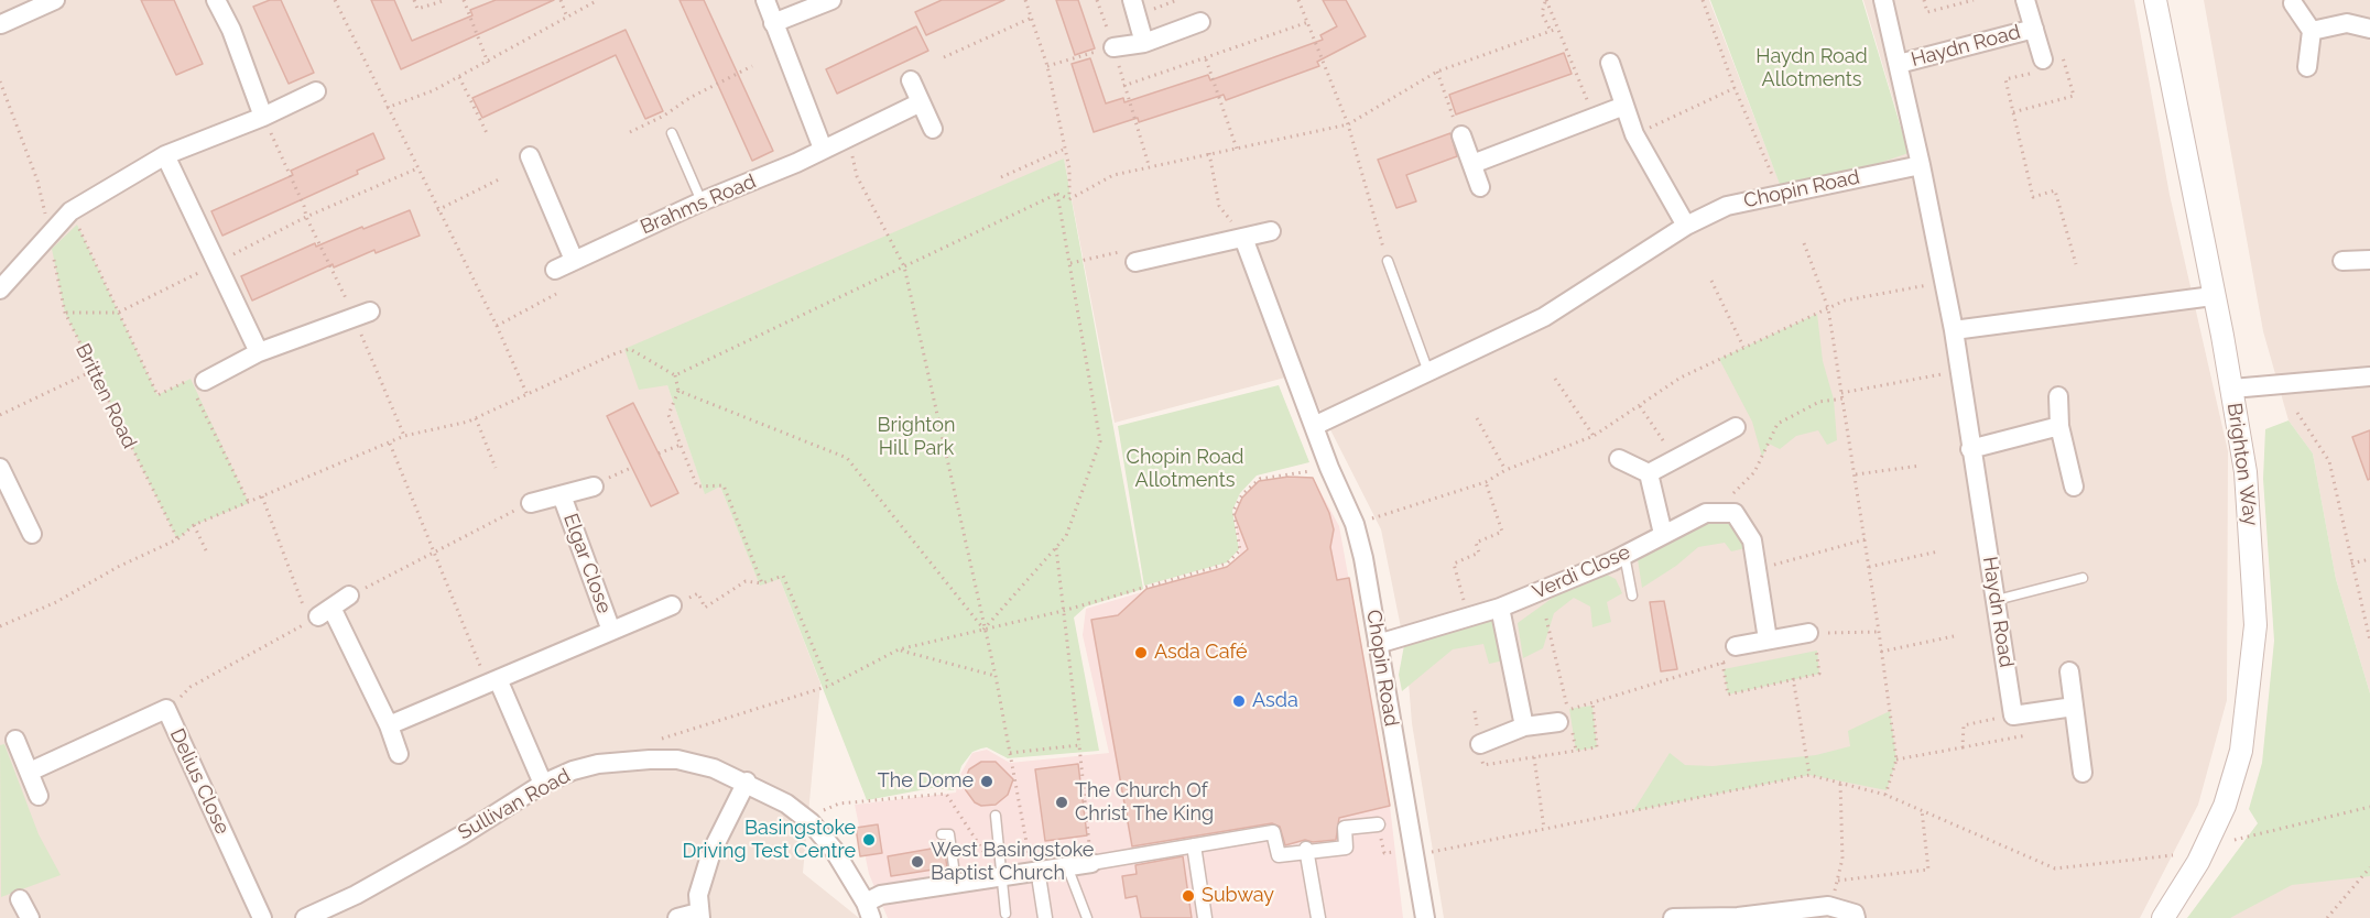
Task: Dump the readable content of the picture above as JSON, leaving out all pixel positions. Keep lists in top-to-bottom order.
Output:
{
  "streets": {
    "street": [
      "Haydn Road",
      "Chopin Road",
      "Brahms Road",
      "Brighton Way",
      "Elgar Close",
      "Verdi Close",
      "Delius Close",
      "Sullivan Road"
    ],
    "path": ["Britten Road"]
  },
  "crossings": [
    ["Haydn Road", "Chopin Road"],
    ["Chopin Road", "Verdi Close"]
  ],
  "parks": ["Haydn Road Allotments", "Brighton Hill Park", "Chopin Road Allotments"],
  "places": [
    "Asda Café",
    "Asda",
    "The Dome",
    "The Church Of Christ The King",
    "Basingstoke Driving Test Centre",
    "West Basingstoke Baptist Church",
    "Subway"
  ]
}
